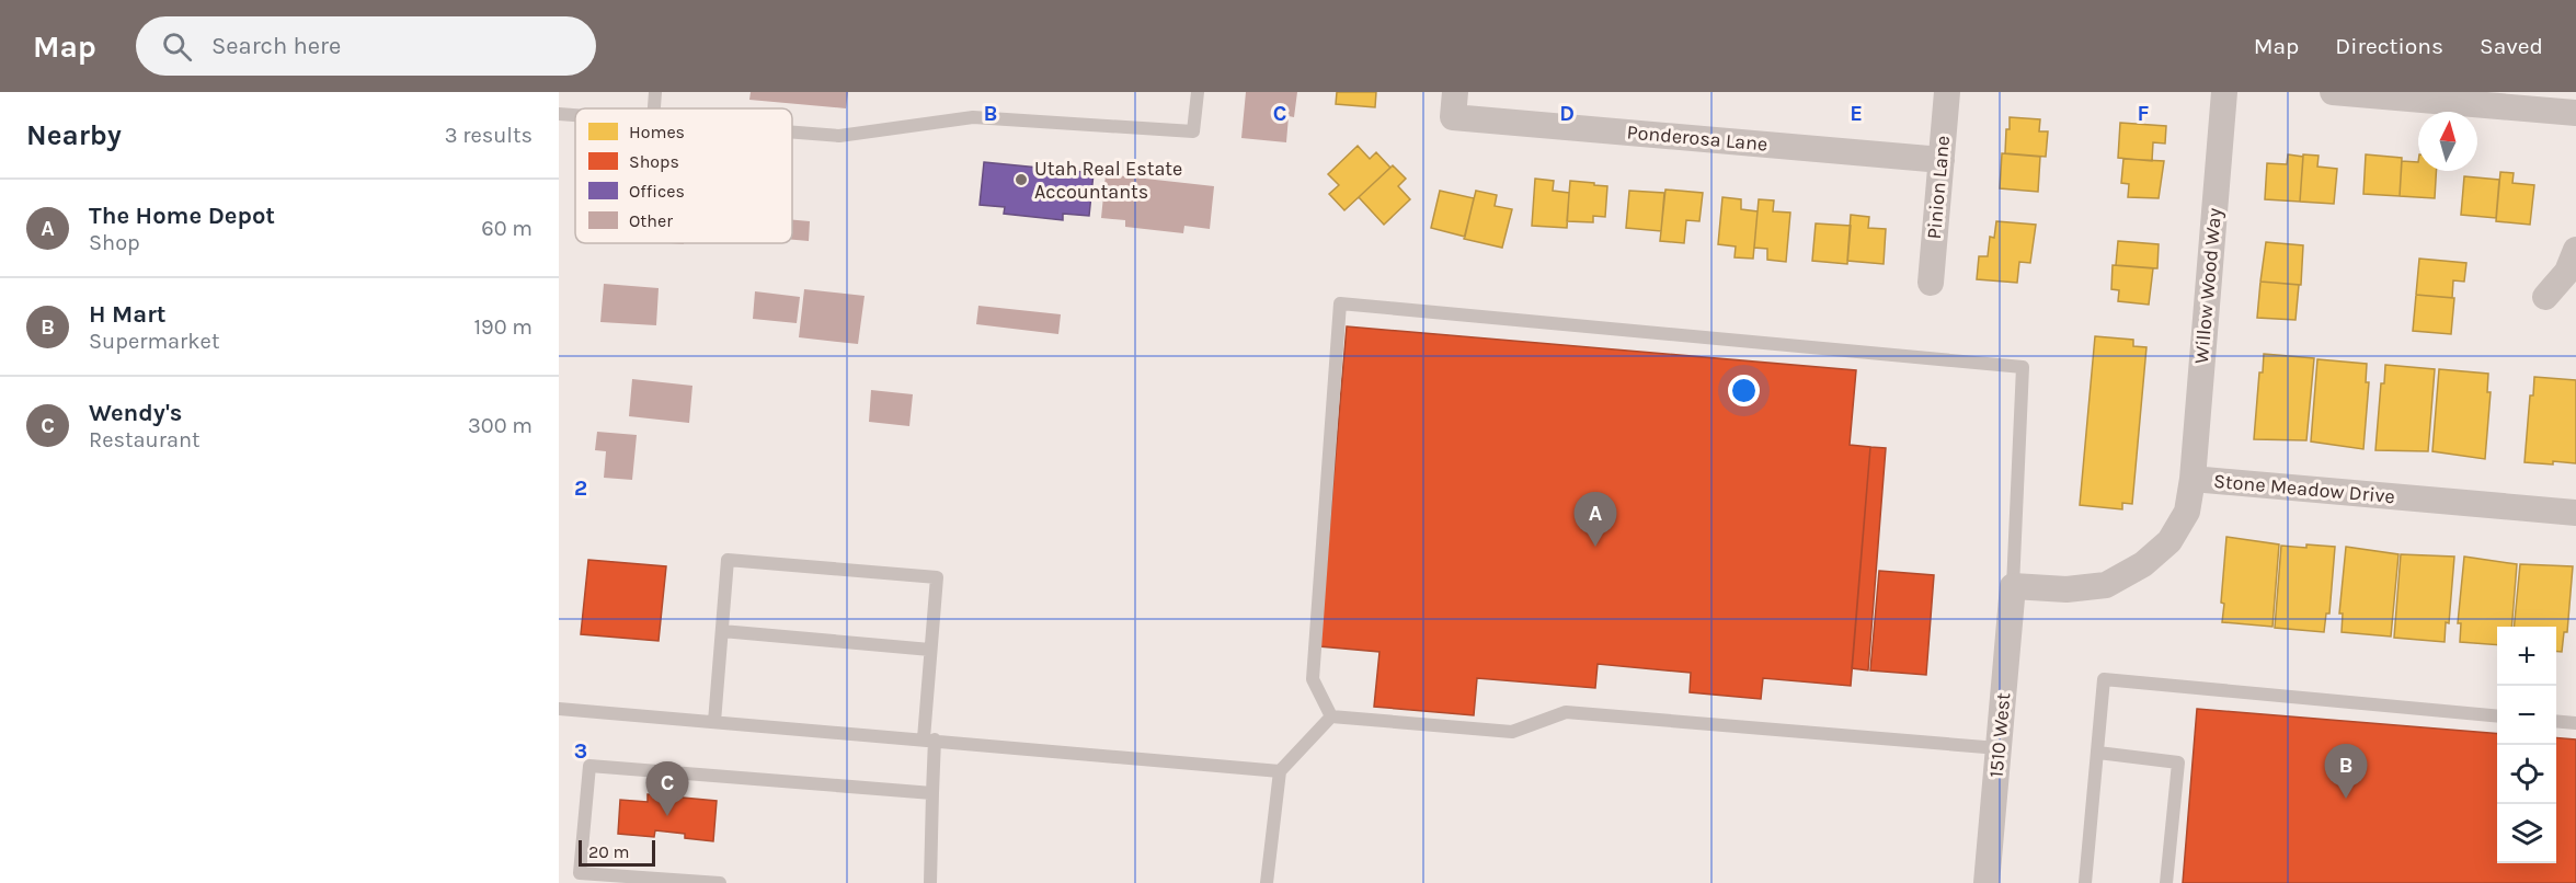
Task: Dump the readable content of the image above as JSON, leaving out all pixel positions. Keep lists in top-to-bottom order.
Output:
{
  "streets": {
    "street": [
      "Ponderosa Lane",
      "Pinion Lane",
      "Willow Wood Way",
      "Stone Meadow Drive",
      "1510 West"
    ]
  },
  "crossings": [
    ["Ponderosa Lane", "Pinion Lane"],
    ["Willow Wood Way", "Stone Meadow Drive"],
    ["Stone Meadow Drive", "1510 West"]
  ],
  "places": ["Utah Real Estate Accountants"],
  "legend": [
    "Homes",
    "Shops",
    "Offices",
    "Other"
  ],
  "scale_bar": "20 m",
  "north": "top",
  "page": {
    "header": "Map",
    "search": "Search here",
    "nav": ["Map", "Directions", "Saved"],
    "heading": ["Nearby", "3 results"],
    "list": [
      {
        "mark": "A",
        "name": "The Home Depot",
        "note": "Shop",
        "value": "60 m"
      },
      {
        "mark": "B",
        "name": "H Mart",
        "note": "Supermarket",
        "value": "190 m"
      },
      {
        "mark": "C",
        "name": "Wendy's",
        "note": "Restaurant",
        "value": "300 m"
      }
    ],
    "pins": ["A", "B", "C"],
    "map_buttons": ["+", "−"],
    "scale": "20 m"
  },
  "grid": {
    "columns": [
      "B",
      "C",
      "D",
      "E",
      "F"
    ],
    "rows": ["2", "3"]
  }
}
